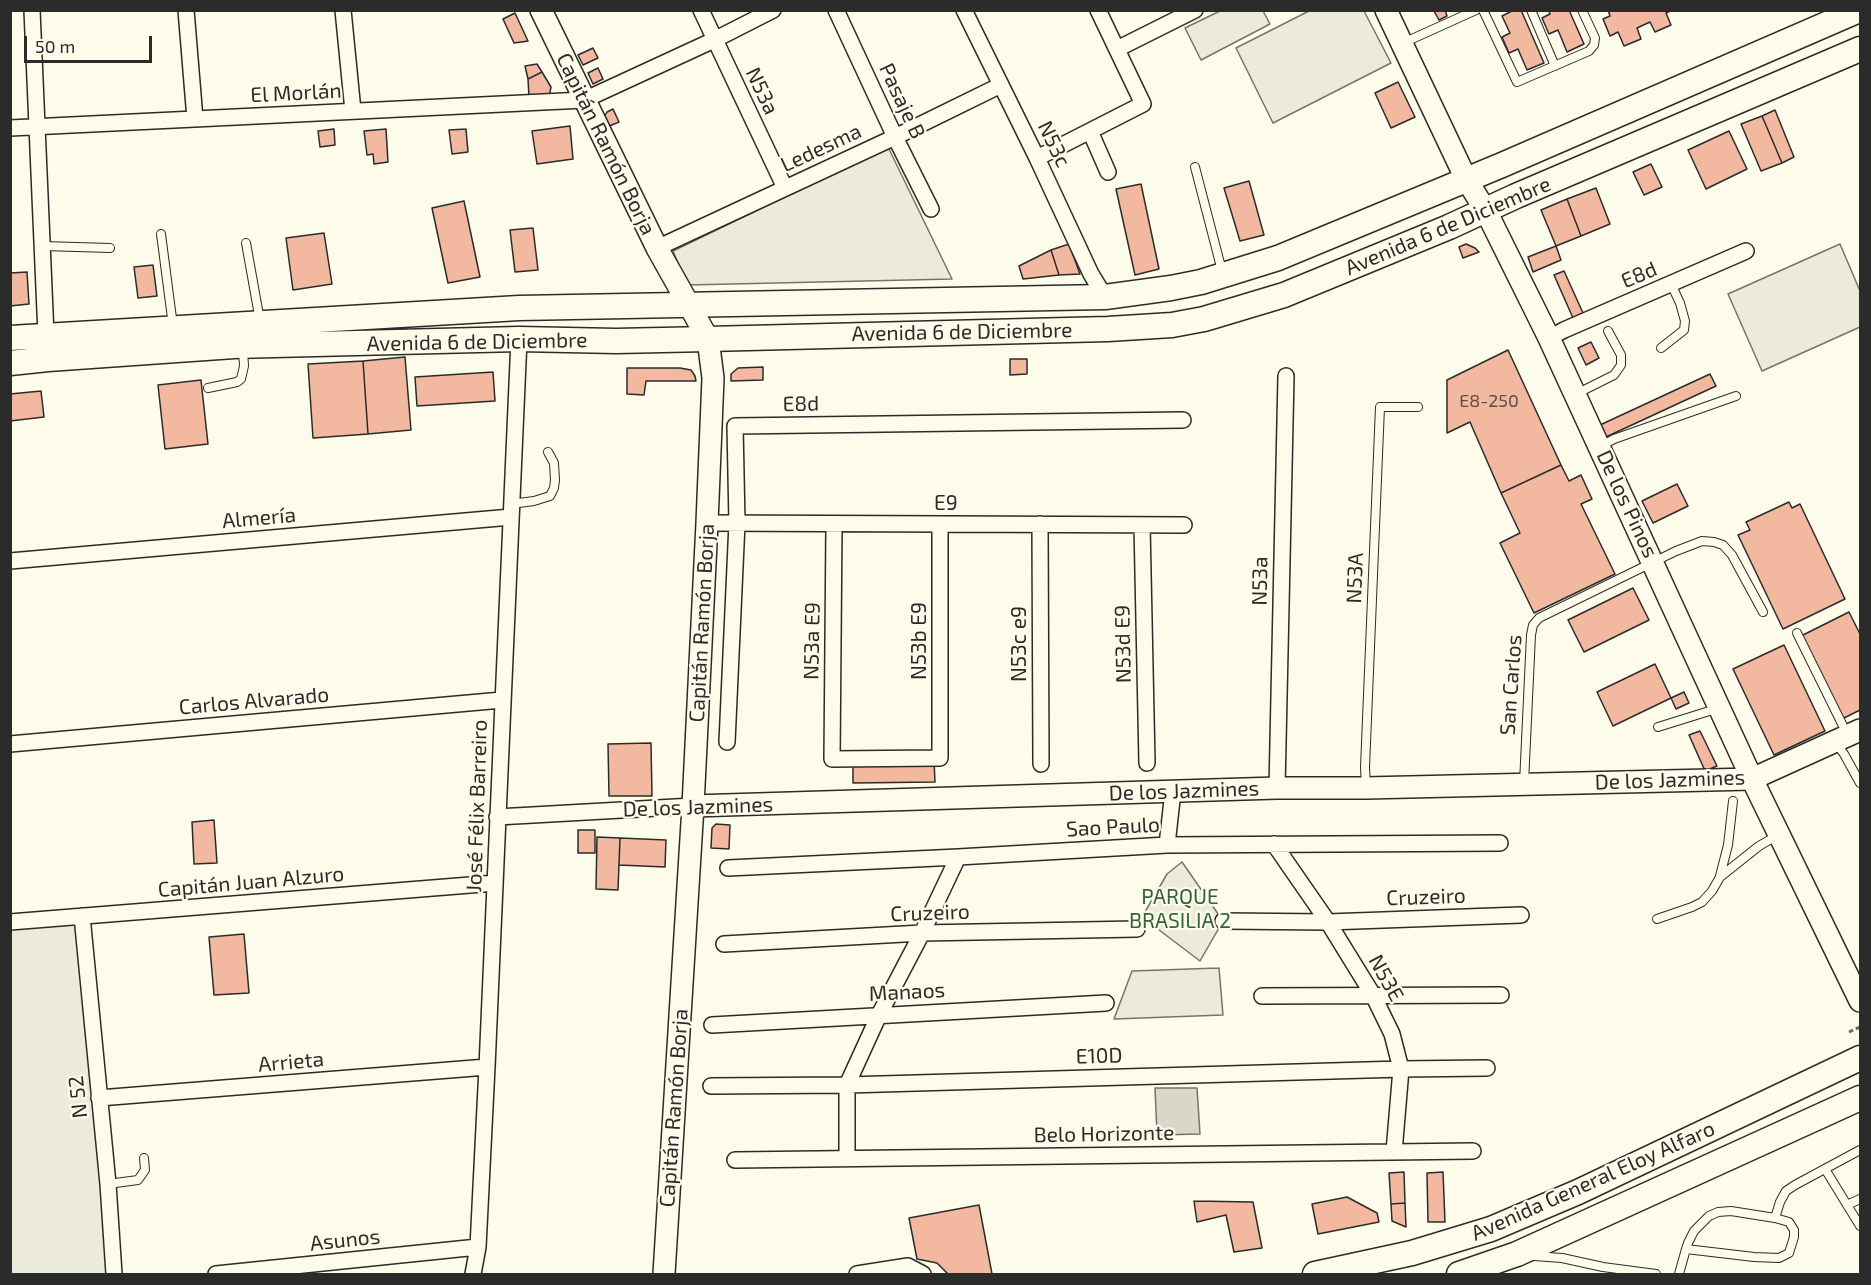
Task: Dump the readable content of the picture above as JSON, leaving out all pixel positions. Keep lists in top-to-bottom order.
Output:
{
  "streets": {
    "main road": ["Avenida 6 de Diciembre", "Avenida General Eloy Alfaro"],
    "street": [
      "N53a",
      "El Morlán",
      "Pasaje B",
      "Capitán Ramón Borja",
      "N53c",
      "Ledesma",
      "E8d",
      "E9",
      "De los Pinos",
      "Almería",
      "N53a E9",
      "N53b E9",
      "N53c e9",
      "N53d E9",
      "Carlos Alvarado",
      "De los Jazmines",
      "José Félix Barreiro",
      "Sao Paulo",
      "Capitán Juan Alzuro",
      "Cruzeiro",
      "N53E",
      "Manaos",
      "E10D",
      "Arrieta",
      "N 52",
      "Belo Horizonte",
      "Asunos"
    ],
    "lane": ["N53A", "San Carlos"]
  },
  "crossings": [
    ["N53a", "Ledesma"],
    ["N53a", "De los Jazmines"],
    ["El Morlán", "Capitán Ramón Borja"],
    ["Pasaje B", "Ledesma"],
    ["Capitán Ramón Borja", "Ledesma"],
    ["Capitán Ramón Borja", "Avenida 6 de Diciembre"],
    ["Capitán Ramón Borja", "E9"],
    ["Capitán Ramón Borja", "De los Jazmines"],
    ["N53c", "Ledesma"],
    ["N53c", "Avenida 6 de Diciembre"],
    ["Avenida 6 de Diciembre", "De los Pinos"],
    ["Avenida 6 de Diciembre", "José Félix Barreiro"],
    ["E8d", "E9"],
    ["E8d", "De los Pinos"],
    ["E9", "N53a E9"],
    ["E9", "N53b E9"],
    ["E9", "N53c e9"],
    ["E9", "N53d E9"],
    ["De los Pinos", "San Carlos"],
    ["De los Pinos", "De los Jazmines"],
    ["Almería", "José Félix Barreiro"],
    ["N53A", "De los Jazmines"],
    ["N53a E9", "N53b E9"],
    ["San Carlos", "De los Jazmines"],
    ["Carlos Alvarado", "José Félix Barreiro"],
    ["De los Jazmines", "José Félix Barreiro"],
    ["José Félix Barreiro", "Capitán Juan Alzuro"],
    ["José Félix Barreiro", "Arrieta"],
    ["José Félix Barreiro", "Asunos"],
    ["Sao Paulo", "N53E"],
    ["Capitán Juan Alzuro", "N 52"],
    ["Cruzeiro", "N53E"],
    ["N53E", "E10D"],
    ["N53E", "Belo Horizonte"],
    ["Arrieta", "N 52"]
  ],
  "parks": ["PARQUE BRASILIA 2"],
  "house_numbers": ["E8-250"],
  "scale_bar": "50 m"
}
